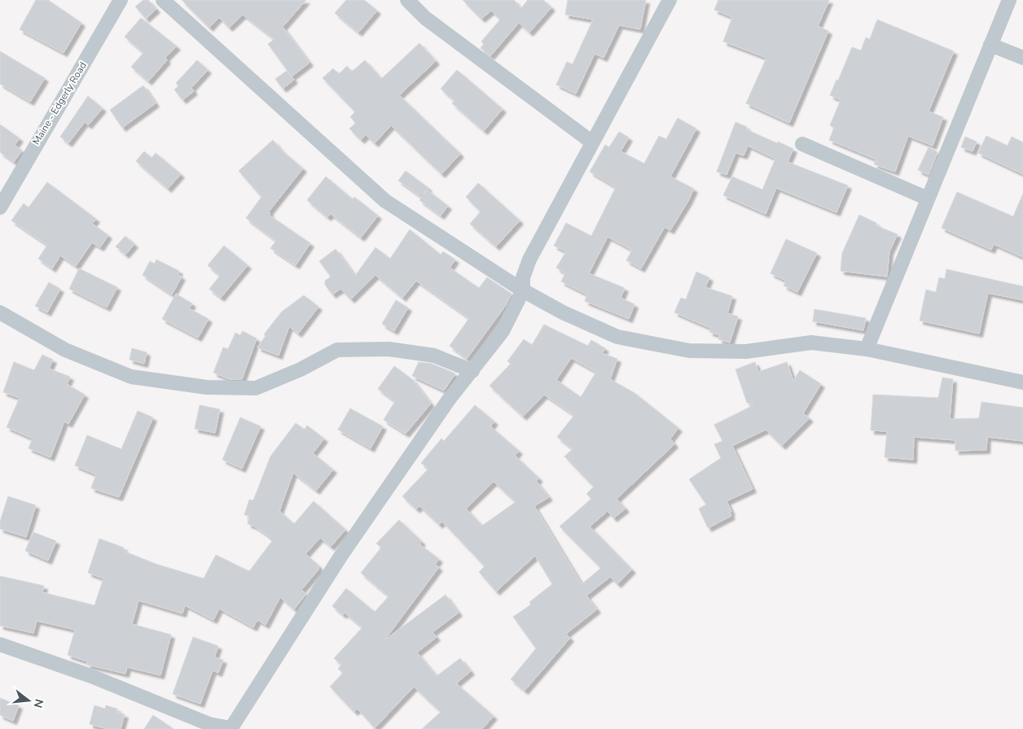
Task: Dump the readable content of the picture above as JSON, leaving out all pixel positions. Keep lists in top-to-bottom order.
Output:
{
  "streets": {
    "street": ["Maine - Edgerly Road"]
  },
  "north": "right"
}
